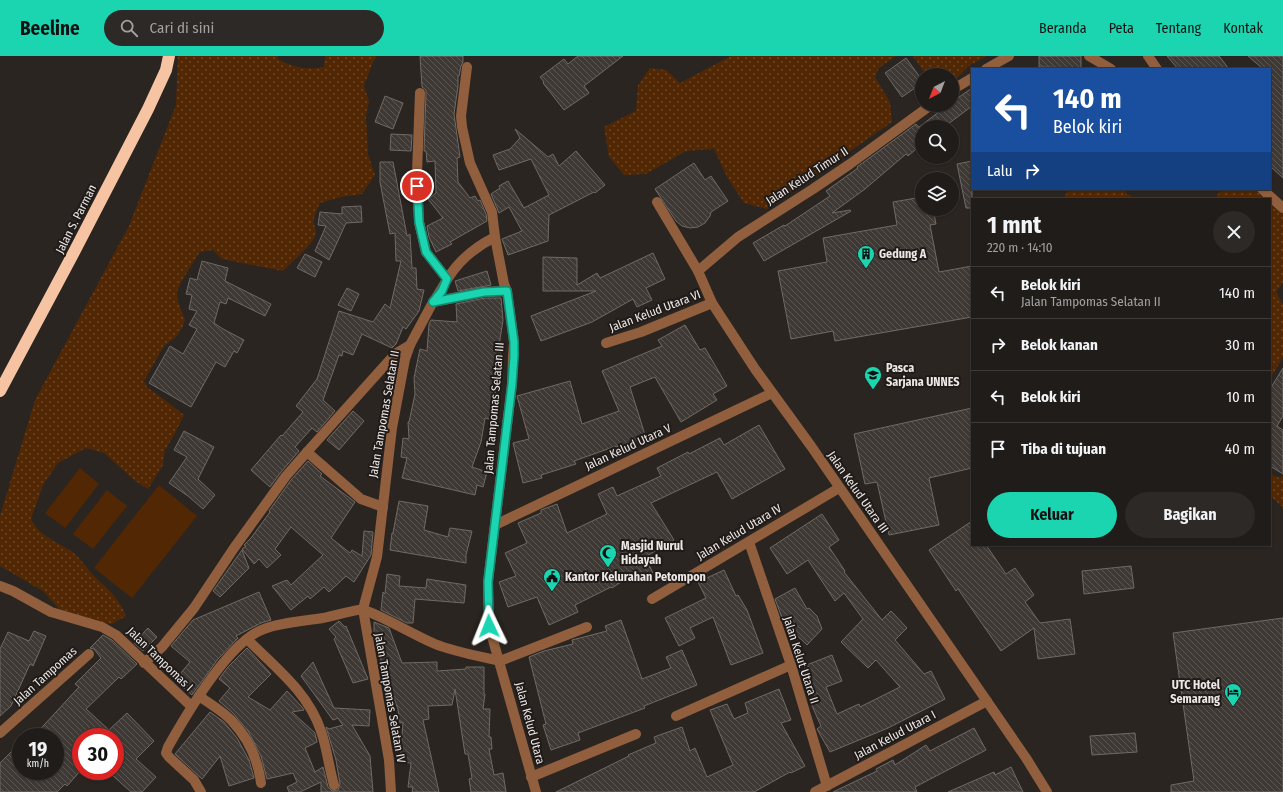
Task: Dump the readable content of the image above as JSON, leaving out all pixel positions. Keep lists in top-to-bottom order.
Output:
{
  "streets": {
    "highway": ["Jalan S. Parman"],
    "street": [
      "Jalan Kelud Timur II",
      "Jalan Kelud Utara VI",
      "Jalan Tampomas Selatan III",
      "Jalan Tampomas Selatan II",
      "Jalan Kelud Utara V",
      "Jalan Kelud Utara III",
      "Jalan Kelud Utara IV",
      "Jalan Tampomas I",
      "Jalan Kelut Utara II",
      "Jalan Tampomas",
      "Jalan Tampomas Selatan IV",
      "Jalan Kelud Utara",
      "Jalan Kelud Utara I"
    ]
  },
  "crossings": [
    ["Jalan Kelud Timur II", "Jalan Kelud Utara III"],
    ["Jalan Kelud Utara VI", "Jalan Kelud Utara III"],
    ["Jalan Tampomas Selatan III", "Jalan Tampomas Selatan II"],
    ["Jalan Tampomas Selatan III", "Jalan Kelud Utara V"],
    ["Jalan Tampomas Selatan III", "Jalan Kelud Utara"],
    ["Jalan Tampomas Selatan II", "Jalan Tampomas Selatan IV"],
    ["Jalan Kelud Utara V", "Jalan Kelud Utara III"],
    ["Jalan Kelud Utara III", "Jalan Kelud Utara IV"],
    ["Jalan Kelud Utara III", "Jalan Kelud Utara I"],
    ["Jalan Kelud Utara IV", "Jalan Kelut Utara II"],
    ["Jalan Kelut Utara II", "Jalan Kelud Utara I"]
  ],
  "places": {
    "building": ["Gedung A"],
    "school or university": ["Pasca Sarjana UNNES"],
    "mosque": ["Masjid Nurul Hidayah"],
    "public building": ["Kantor Kelurahan Petompon"],
    "hotel": ["UTC Hotel Semarang"]
  },
  "north": "bottom left",
  "page": {
    "header": "Beeline",
    "search": "Cari di sini",
    "nav": [
      "Beranda",
      "Peta",
      "Tentang",
      "Kontak"
    ],
    "turn": ["140 m", "Belok kiri"],
    "then": "Lalu",
    "heading": ["1 mnt", "220 m · 14:10"],
    "list": [
      {
        "name": "Belok kiri",
        "note": "Jalan Tampomas Selatan II",
        "value": "140 m"
      },
      {
        "name": "Belok kanan",
        "value": "30 m"
      },
      {
        "name": "Belok kiri",
        "value": "10 m"
      },
      {
        "name": "Tiba di tujuan",
        "value": "40 m"
      }
    ],
    "buttons": ["Keluar", "Bagikan"],
    "speed": "19 km/h",
    "limit": "30"
  }
}
